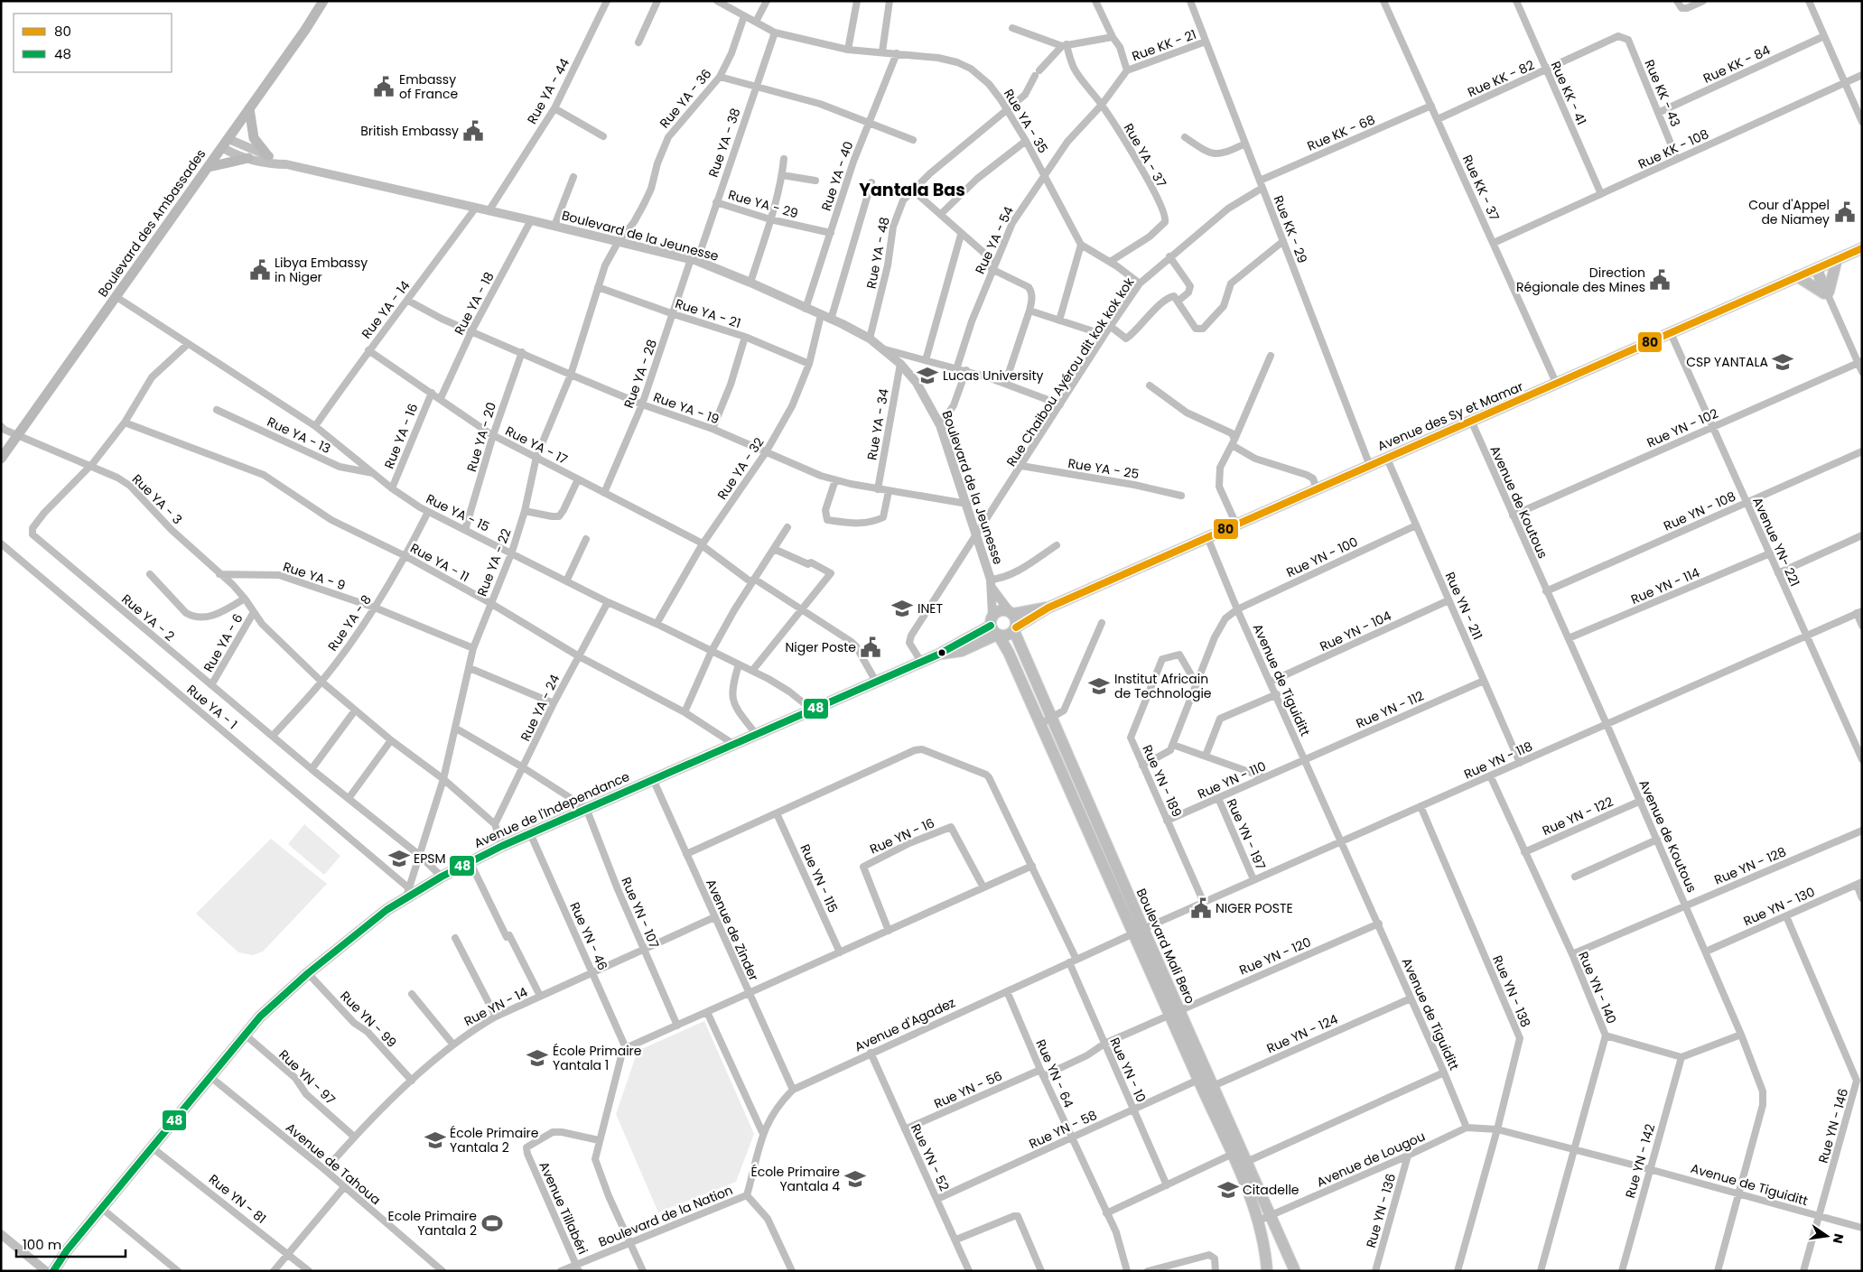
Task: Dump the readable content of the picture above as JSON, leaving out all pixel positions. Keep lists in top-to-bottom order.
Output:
{
  "streets": {
    "main road": [
      "Boulevard des Ambassades",
      "Avenue des Sy et Mamar",
      "Avenue de l'Independance",
      "Boulevard Mali Bero"
    ],
    "street": [
      "Rue KK - 21",
      "Rue KK - 84",
      "Rue KK - 82",
      "Rue YA - 44",
      "Rue KK - 41",
      "Rue KK - 43",
      "Rue YA - 36",
      "Rue YA - 35",
      "Rue KK - 68",
      "Rue YA - 38",
      "Rue KK - 108",
      "Rue YA - 37",
      "Rue YA - 40",
      "Rue KK - 37",
      "Rue YA - 29",
      "Rue KK - 29",
      "Boulevard de la Jeunesse",
      "Rue YA - 54",
      "Rue YA - 48",
      "Rue YA - 18",
      "Rue YA - 14",
      "Rue YA - 21",
      "Rue Chaibou Ayérou dit kok kok kok",
      "Rue YA - 28",
      "Rue YA - 19",
      "Rue YA - 34",
      "Rue YN - 102",
      "Rue YA - 13",
      "Rue YA - 16",
      "Rue YA - 20",
      "Rue YA - 17",
      "Rue YA - 32",
      "Rue YA - 25",
      "Rue YA - 3",
      "Avenue de Koutous",
      "Rue YN - 108",
      "Rue YA - 15",
      "Avenue YN- 221",
      "Rue YN - 100",
      "Rue YA - 11",
      "Rue YA - 22",
      "Rue YA - 9",
      "Rue YN - 114",
      "Rue YN - 211",
      "Rue YA - 2",
      "Rue YA - 8",
      "Rue YN - 104",
      "Rue YA - 6",
      "Avenue de Tiguiditt",
      "Rue YA - 1",
      "Rue YA - 24",
      "Rue YN - 112",
      "Rue YN - 118",
      "Rue YN - 110",
      "Rue YN - 189",
      "Rue YN - 122",
      "Rue YN - 197",
      "Rue YN - 16",
      "Rue YN - 128",
      "Rue YN - 115",
      "Rue YN - 130",
      "Rue YN - 107",
      "Avenue de Zinder",
      "Rue YN - 46",
      "Rue YN - 120",
      "Rue YN - 140",
      "Rue YN - 138",
      "Rue YN - 14",
      "Rue YN - 99",
      "Avenue d'Agadez",
      "Rue YN - 124",
      "Rue YN - 10",
      "Rue YN - 64",
      "Rue YN - 97",
      "Rue YN - 56",
      "Rue YN - 146",
      "Rue YN - 58",
      "Rue YN - 52",
      "Avenue de Lougou",
      "Rue YN - 142",
      "Avenue de Tahoua",
      "Rue YN - 81",
      "Avenue Tillabéri",
      "Rue YN - 136",
      "Boulevard de la Nation"
    ]
  },
  "crossings": [
    ["Rue KK - 21", "Rue KK - 29"],
    ["Rue KK - 21", "Rue YA - 54"],
    ["Rue KK - 84", "Rue KK - 43"],
    ["Rue KK - 82", "Rue KK - 41"],
    ["Rue KK - 82", "Rue KK - 43"],
    ["Rue KK - 82", "Rue KK - 37"],
    ["Rue YA - 44", "Boulevard de la Jeunesse"],
    ["Rue KK - 41", "Rue KK - 108"],
    ["Rue KK - 43", "Rue KK - 108"],
    ["Rue YA - 36", "Rue YA - 35"],
    ["Rue YA - 36", "Boulevard de la Jeunesse"],
    ["Rue YA - 36", "Rue YA - 22"],
    ["Rue YA - 35", "Rue YA - 38"],
    ["Rue YA - 35", "Rue YA - 37"],
    ["Rue YA - 35", "Rue YA - 40"],
    ["Rue YA - 35", "Rue YA - 54"],
    ["Rue YA - 35", "Rue YA - 48"],
    ["Rue YA - 35", "Rue Chaibou Ayérou dit kok kok kok"],
    ["Rue KK - 68", "Rue KK - 37"],
    ["Rue KK - 68", "Rue KK - 29"],
    ["Rue YA - 38", "Rue YA - 29"],
    ["Rue YA - 38", "Boulevard de la Jeunesse"],
    ["Rue YA - 38", "Rue YA - 28"],
    ["Rue KK - 108", "Rue KK - 37"],
    ["Rue YA - 37", "Rue YA - 54"],
    ["Rue YA - 37", "Rue YA - 48"],
    ["Rue YA - 40", "Rue YA - 29"],
    ["Rue YA - 40", "Boulevard de la Jeunesse"],
    ["Rue KK - 37", "Avenue des Sy et Mamar"],
    ["Boulevard des Ambassades", "Boulevard de la Jeunesse"],
    ["Boulevard des Ambassades", "Rue YA - 3"],
    ["Boulevard des Ambassades", "Rue YA - 15"],
    ["Rue KK - 29", "Rue Chaibou Ayérou dit kok kok kok"],
    ["Rue KK - 29", "Avenue des Sy et Mamar"],
    ["Boulevard de la Jeunesse", "Rue YA - 48"],
    ["Boulevard de la Jeunesse", "Rue YA - 18"],
    ["Boulevard de la Jeunesse", "Rue YA - 14"],
    ["Boulevard de la Jeunesse", "Rue Chaibou Ayérou dit kok kok kok"],
    ["Boulevard de la Jeunesse", "Rue YA - 28"],
    ["Boulevard de la Jeunesse", "Rue YA - 19"],
    ["Boulevard de la Jeunesse", "Rue YA - 34"],
    ["Boulevard de la Jeunesse", "Rue YA - 32"],
    ["Boulevard de la Jeunesse", "Rue YA - 22"],
    ["Rue YA - 18", "Rue YA - 19"],
    ["Rue YA - 18", "Rue YA - 17"],
    ["Rue YA - 14", "Rue YA - 19"],
    ["Rue YA - 14", "Rue YA - 17"],
    ["Rue YA - 14", "Rue YA - 15"],
    ["Rue YA - 21", "Rue YA - 28"],
    ["Rue YA - 21", "Rue YA - 32"],
    ["Rue YA - 21", "Rue YA - 22"],
    ["Rue Chaibou Ayérou dit kok kok kok", "Rue YA - 25"],
    ["Rue Chaibou Ayérou dit kok kok kok", "Avenue de l'Independance"],
    ["Rue YA - 28", "Rue YA - 19"],
    ["Rue YA - 28", "Rue YA - 17"],
    ["Rue YA - 19", "Rue YA - 34"],
    ["Rue YA - 19", "Rue YA - 20"],
    ["Rue YA - 19", "Rue YA - 32"],
    ["Rue YA - 19", "Rue YA - 22"],
    ["Avenue des Sy et Mamar", "Avenue de Koutous"],
    ["Avenue des Sy et Mamar", "Avenue YN- 221"],
    ["Avenue des Sy et Mamar", "Rue YN - 211"],
    ["Avenue des Sy et Mamar", "Avenue de Tiguiditt"],
    ["Avenue des Sy et Mamar", "Avenue de l'Independance"],
    ["Avenue des Sy et Mamar", "Boulevard Mali Bero"],
    ["Rue YN - 102", "Avenue de Koutous"],
    ["Rue YN - 102", "Avenue YN- 221"],
    ["Rue YA - 13", "Rue YA - 15"],
    ["Rue YA - 16", "Rue YA - 17"],
    ["Rue YA - 16", "Rue YA - 15"],
    ["Rue YA - 20", "Rue YA - 17"],
    ["Rue YA - 20", "Rue YA - 15"],
    ["Rue YA - 17", "Rue YA - 32"],
    ["Rue YA - 17", "Rue YA - 22"],
    ["Rue YA - 17", "Avenue de l'Independance"],
    ["Rue YA - 32", "Rue YA - 15"],
    ["Rue YA - 3", "Rue YA - 22"],
    ["Rue YA - 3", "Rue YA - 9"],
    ["Rue YA - 3", "Rue YA - 2"],
    ["Rue YA - 3", "Rue YA - 8"],
    ["Rue YA - 3", "Rue YA - 6"],
    ["Rue YA - 3", "Rue YA - 24"],
    ["Avenue de Koutous", "Rue YN - 108"],
    ["Avenue de Koutous", "Rue YN - 114"],
    ["Avenue de Koutous", "Avenue de Tiguiditt"],
    ["Avenue de Koutous", "Rue YN - 118"],
    ["Avenue de Koutous", "Rue YN - 122"],
    ["Avenue de Koutous", "Rue YN - 128"],
    ["Avenue de Koutous", "Rue YN - 130"],
    ["Rue YN - 108", "Avenue YN- 221"],
    ["Rue YA - 15", "Rue YA - 22"],
    ["Rue YA - 15", "Rue YA - 2"],
    ["Rue YA - 15", "Rue YA - 8"],
    ["Rue YA - 15", "Rue YA - 24"],
    ["Rue YA - 15", "Avenue de l'Independance"],
    ["Avenue YN- 221", "Rue YN - 114"],
    ["Avenue YN- 221", "Rue YN - 118"],
    ["Rue YN - 100", "Rue YN - 211"],
    ["Rue YN - 100", "Avenue de Tiguiditt"],
    ["Rue YN - 100", "Rue YN - 189"],
    ["Rue YA - 11", "Rue YA - 22"],
    ["Rue YA - 11", "Rue YA - 2"],
    ["Rue YA - 11", "Rue YA - 8"],
    ["Rue YA - 11", "Rue YA - 24"],
    ["Rue YA - 11", "Avenue de l'Independance"],
    ["Rue YA - 22", "Rue YA - 9"],
    ["Rue YA - 22", "Rue YA - 2"],
    ["Rue YA - 22", "Rue YA - 1"],
    ["Rue YA - 22", "Avenue de l'Independance"],
    ["Rue YA - 9", "Rue YA - 8"],
    ["Rue YN - 211", "Rue YN - 104"],
    ["Rue YN - 211", "Rue YN - 112"],
    ["Rue YN - 211", "Rue YN - 118"],
    ["Rue YA - 2", "Rue YA - 8"],
    ["Rue YA - 2", "Rue YA - 6"],
    ["Rue YA - 2", "Avenue de l'Independance"],
    ["Rue YN - 104", "Avenue de Tiguiditt"],
    ["Avenue de Tiguiditt", "Rue YN - 112"],
    ["Avenue de Tiguiditt", "Rue YN - 118"],
    ["Avenue de Tiguiditt", "Rue YN - 110"],
    ["Avenue de Tiguiditt", "Rue YN - 120"],
    ["Avenue de Tiguiditt", "Rue YN - 140"],
    ["Avenue de Tiguiditt", "Rue YN - 138"],
    ["Avenue de Tiguiditt", "Rue YN - 124"],
    ["Avenue de Tiguiditt", "Rue YN - 146"],
    ["Avenue de Tiguiditt", "Avenue de Lougou"],
    ["Avenue de Tiguiditt", "Rue YN - 142"],
    ["Rue YA - 1", "Avenue de l'Independance"],
    ["Rue YN - 112", "Rue YN - 110"],
    ["Rue YN - 118", "Rue YN - 189"],
    ["Rue YN - 118", "Rue YN - 197"],
    ["Rue YN - 118", "Boulevard Mali Bero"],
    ["Rue YN - 118", "Rue YN - 140"],
    ["Rue YN - 118", "Rue YN - 138"],
    ["Rue YN - 118", "Avenue d'Agadez"],
    ["Rue YN - 110", "Rue YN - 189"],
    ["Rue YN - 110", "Rue YN - 197"],
    ["Avenue de l'Independance", "Rue YN - 107"],
    ["Avenue de l'Independance", "Avenue de Zinder"],
    ["Avenue de l'Independance", "Rue YN - 46"],
    ["Avenue de l'Independance", "Boulevard Mali Bero"],
    ["Avenue de l'Independance", "Rue YN - 99"],
    ["Avenue de l'Independance", "Rue YN - 97"],
    ["Avenue de l'Independance", "Avenue de Tahoua"],
    ["Avenue de l'Independance", "Rue YN - 81"],
    ["Rue YN - 122", "Rue YN - 140"],
    ["Rue YN - 128", "Rue YN - 140"],
    ["Rue YN - 115", "Rue YN - 10"],
    ["Rue YN - 130", "Rue YN - 146"],
    ["Rue YN - 107", "Rue YN - 14"],
    ["Avenue de Zinder", "Rue YN - 14"],
    ["Avenue de Zinder", "Avenue d'Agadez"],
    ["Avenue de Zinder", "Rue YN - 10"],
    ["Rue YN - 46", "Rue YN - 14"],
    ["Boulevard Mali Bero", "Rue YN - 120"],
    ["Boulevard Mali Bero", "Avenue d'Agadez"],
    ["Boulevard Mali Bero", "Rue YN - 124"],
    ["Boulevard Mali Bero", "Rue YN - 56"],
    ["Boulevard Mali Bero", "Rue YN - 58"],
    ["Boulevard Mali Bero", "Avenue de Lougou"],
    ["Rue YN - 120", "Rue YN - 56"],
    ["Rue YN - 14", "Rue YN - 99"],
    ["Rue YN - 14", "Rue YN - 97"],
    ["Rue YN - 14", "Avenue de Tahoua"],
    ["Avenue d'Agadez", "Rue YN - 10"],
    ["Avenue d'Agadez", "Rue YN - 64"],
    ["Avenue d'Agadez", "Rue YN - 52"],
    ["Avenue d'Agadez", "Boulevard de la Nation"],
    ["Rue YN - 124", "Rue YN - 58"],
    ["Rue YN - 10", "Rue YN - 56"],
    ["Rue YN - 10", "Rue YN - 58"],
    ["Rue YN - 64", "Rue YN - 56"],
    ["Rue YN - 64", "Rue YN - 58"],
    ["Rue YN - 56", "Rue YN - 52"],
    ["Rue YN - 58", "Rue YN - 52"],
    ["Avenue de Lougou", "Rue YN - 136"],
    ["Avenue Tillabéri", "Boulevard de la Nation"]
  ],
  "districts": ["Yantala Bas"],
  "places": {
    "public building": [
      "Embassy of France",
      "British Embassy",
      "Cour d'Appel de Niamey",
      "Libya Embassy in Niger",
      "Direction Régionale des Mines",
      "Niger Poste",
      "NIGER POSTE"
    ],
    "school or university": [
      "CSP YANTALA",
      "Lucas University",
      "INET",
      "Institut Africain de Technologie",
      "EPSM",
      "École Primaire Yantala 1",
      "École Primaire Yantala 2",
      "École Primaire Yantala 4",
      "Citadelle"
    ],
    "sports": ["Ecole Primaire Yantala 2"]
  },
  "lines": ["transit line 80", "transit line 48"],
  "legend": ["80", "48"],
  "scale_bar": "100 m",
  "north": "right"
}
